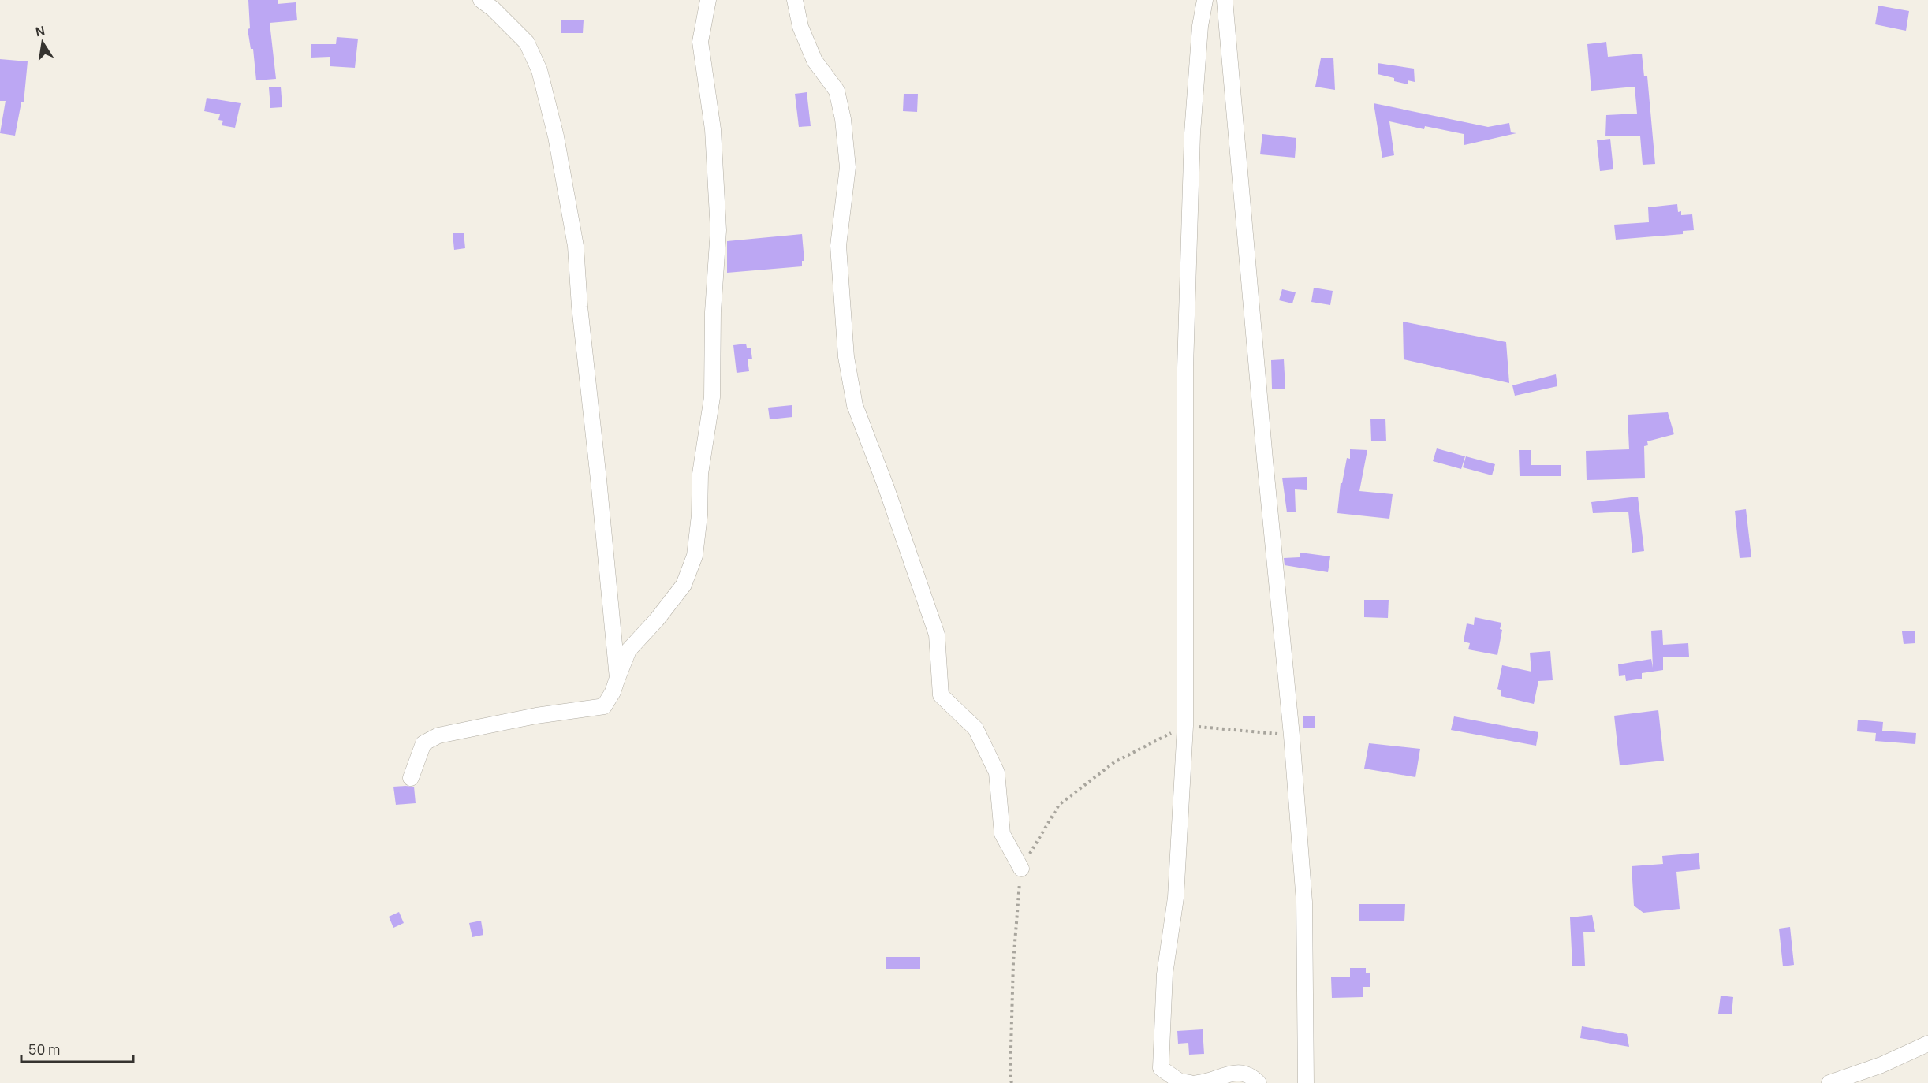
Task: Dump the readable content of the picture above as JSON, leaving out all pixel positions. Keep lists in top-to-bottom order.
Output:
{
  "scale_bar": "50 m",
  "north": "top"
}
